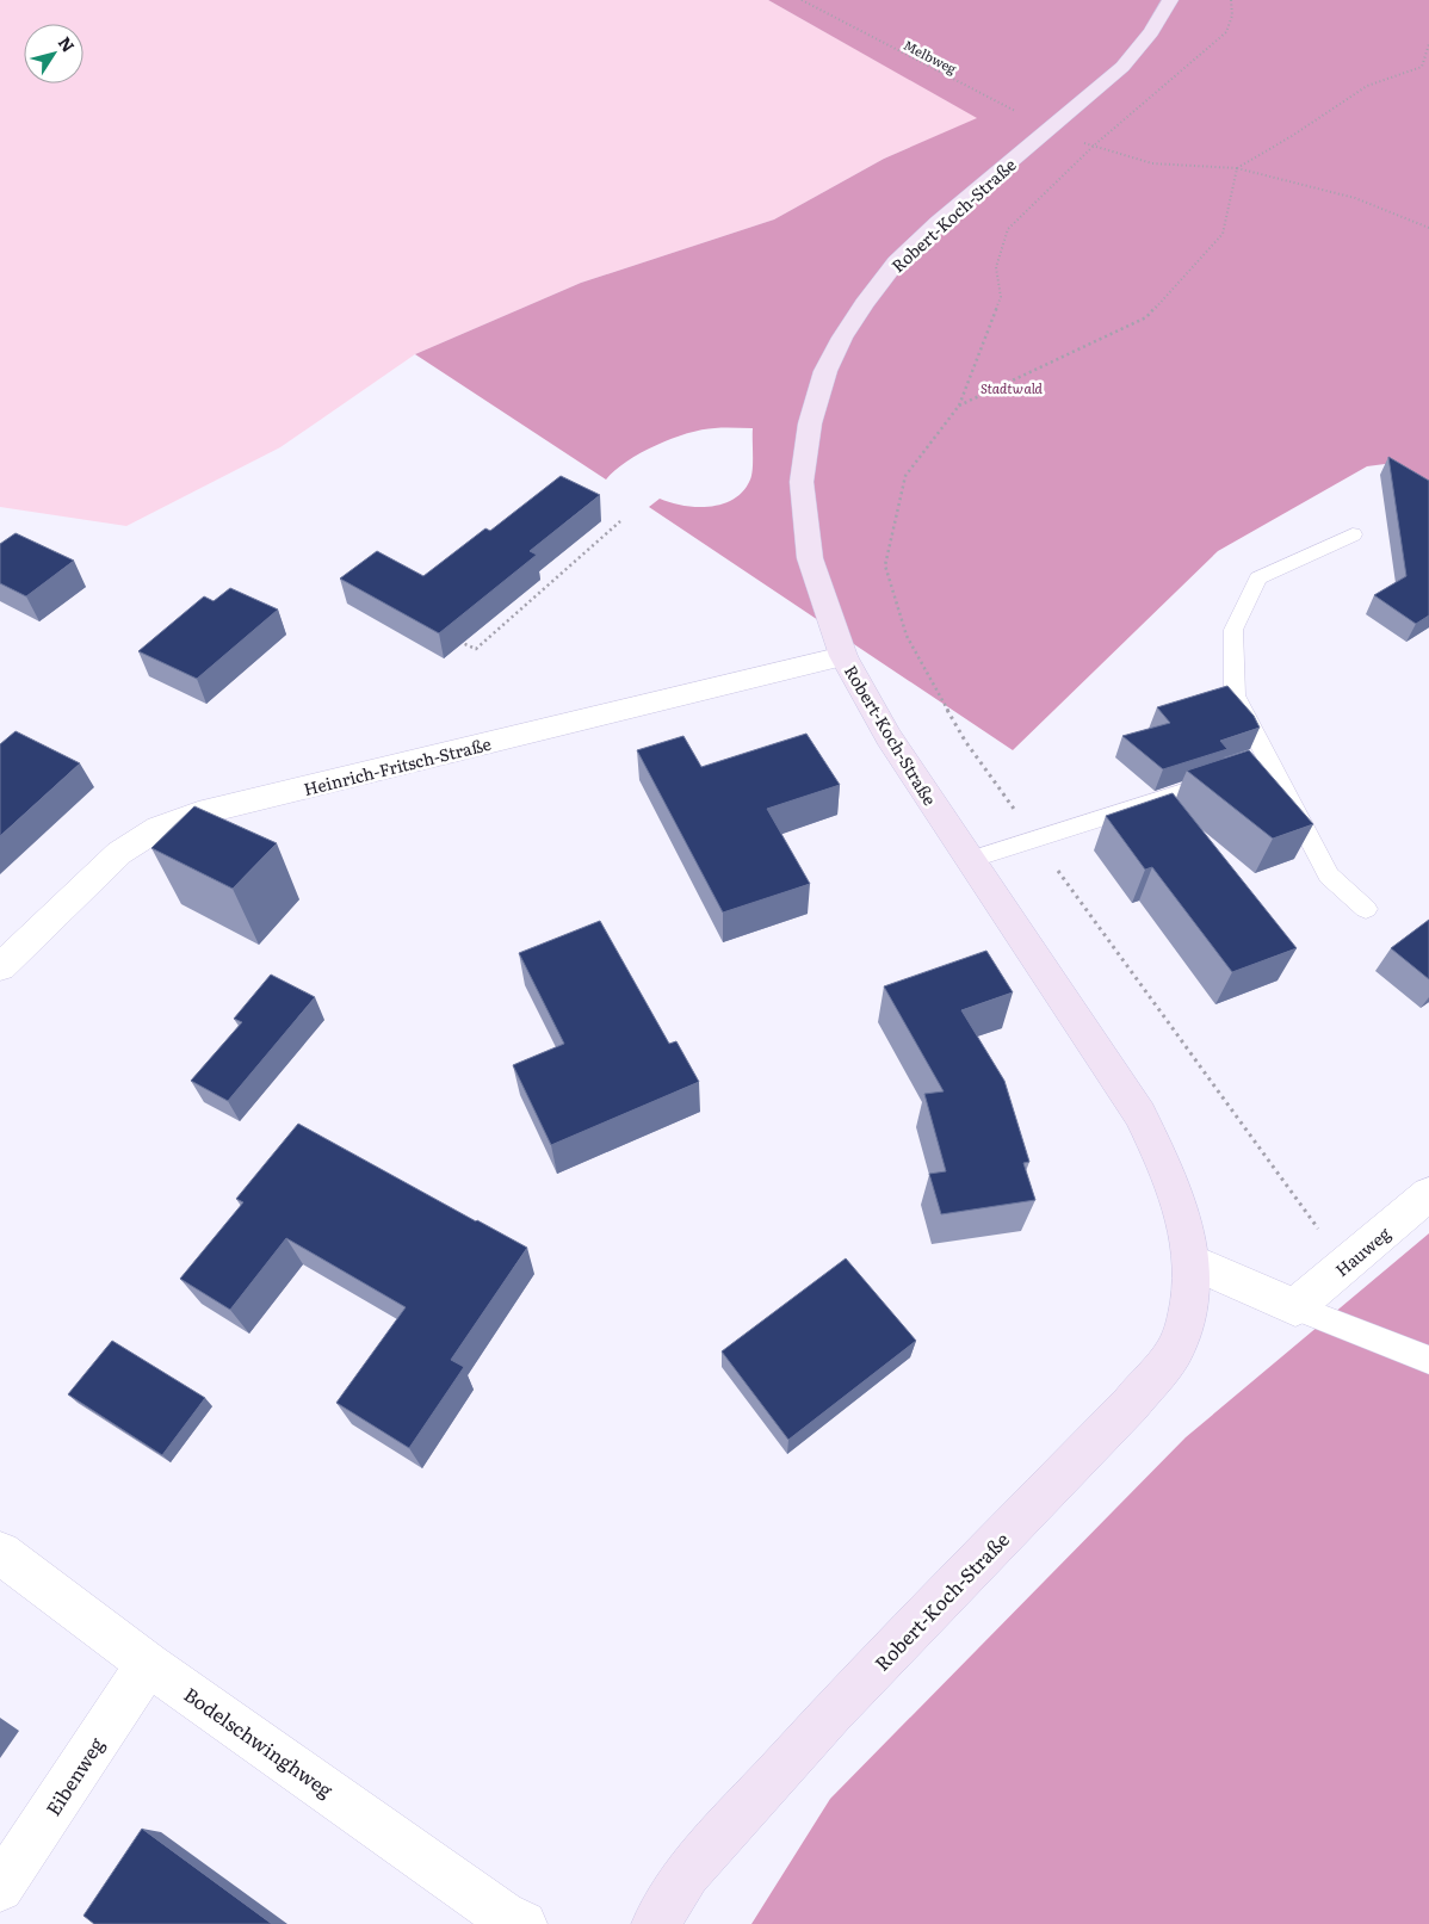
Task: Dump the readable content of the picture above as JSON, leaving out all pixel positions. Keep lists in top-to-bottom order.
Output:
{
  "streets": {
    "street": [
      "Robert-Koch-Straße",
      "Heinrich-Fritsch-Straße",
      "Hauweg",
      "Bodelschwinghweg",
      "Eibenweg"
    ],
    "path": ["Melbweg"]
  },
  "crossings": [
    ["Melbweg", "Robert-Koch-Straße"],
    ["Robert-Koch-Straße", "Heinrich-Fritsch-Straße"],
    ["Bodelschwinghweg", "Eibenweg"]
  ],
  "parks": ["Stadtwald"],
  "north": "top right"
}
